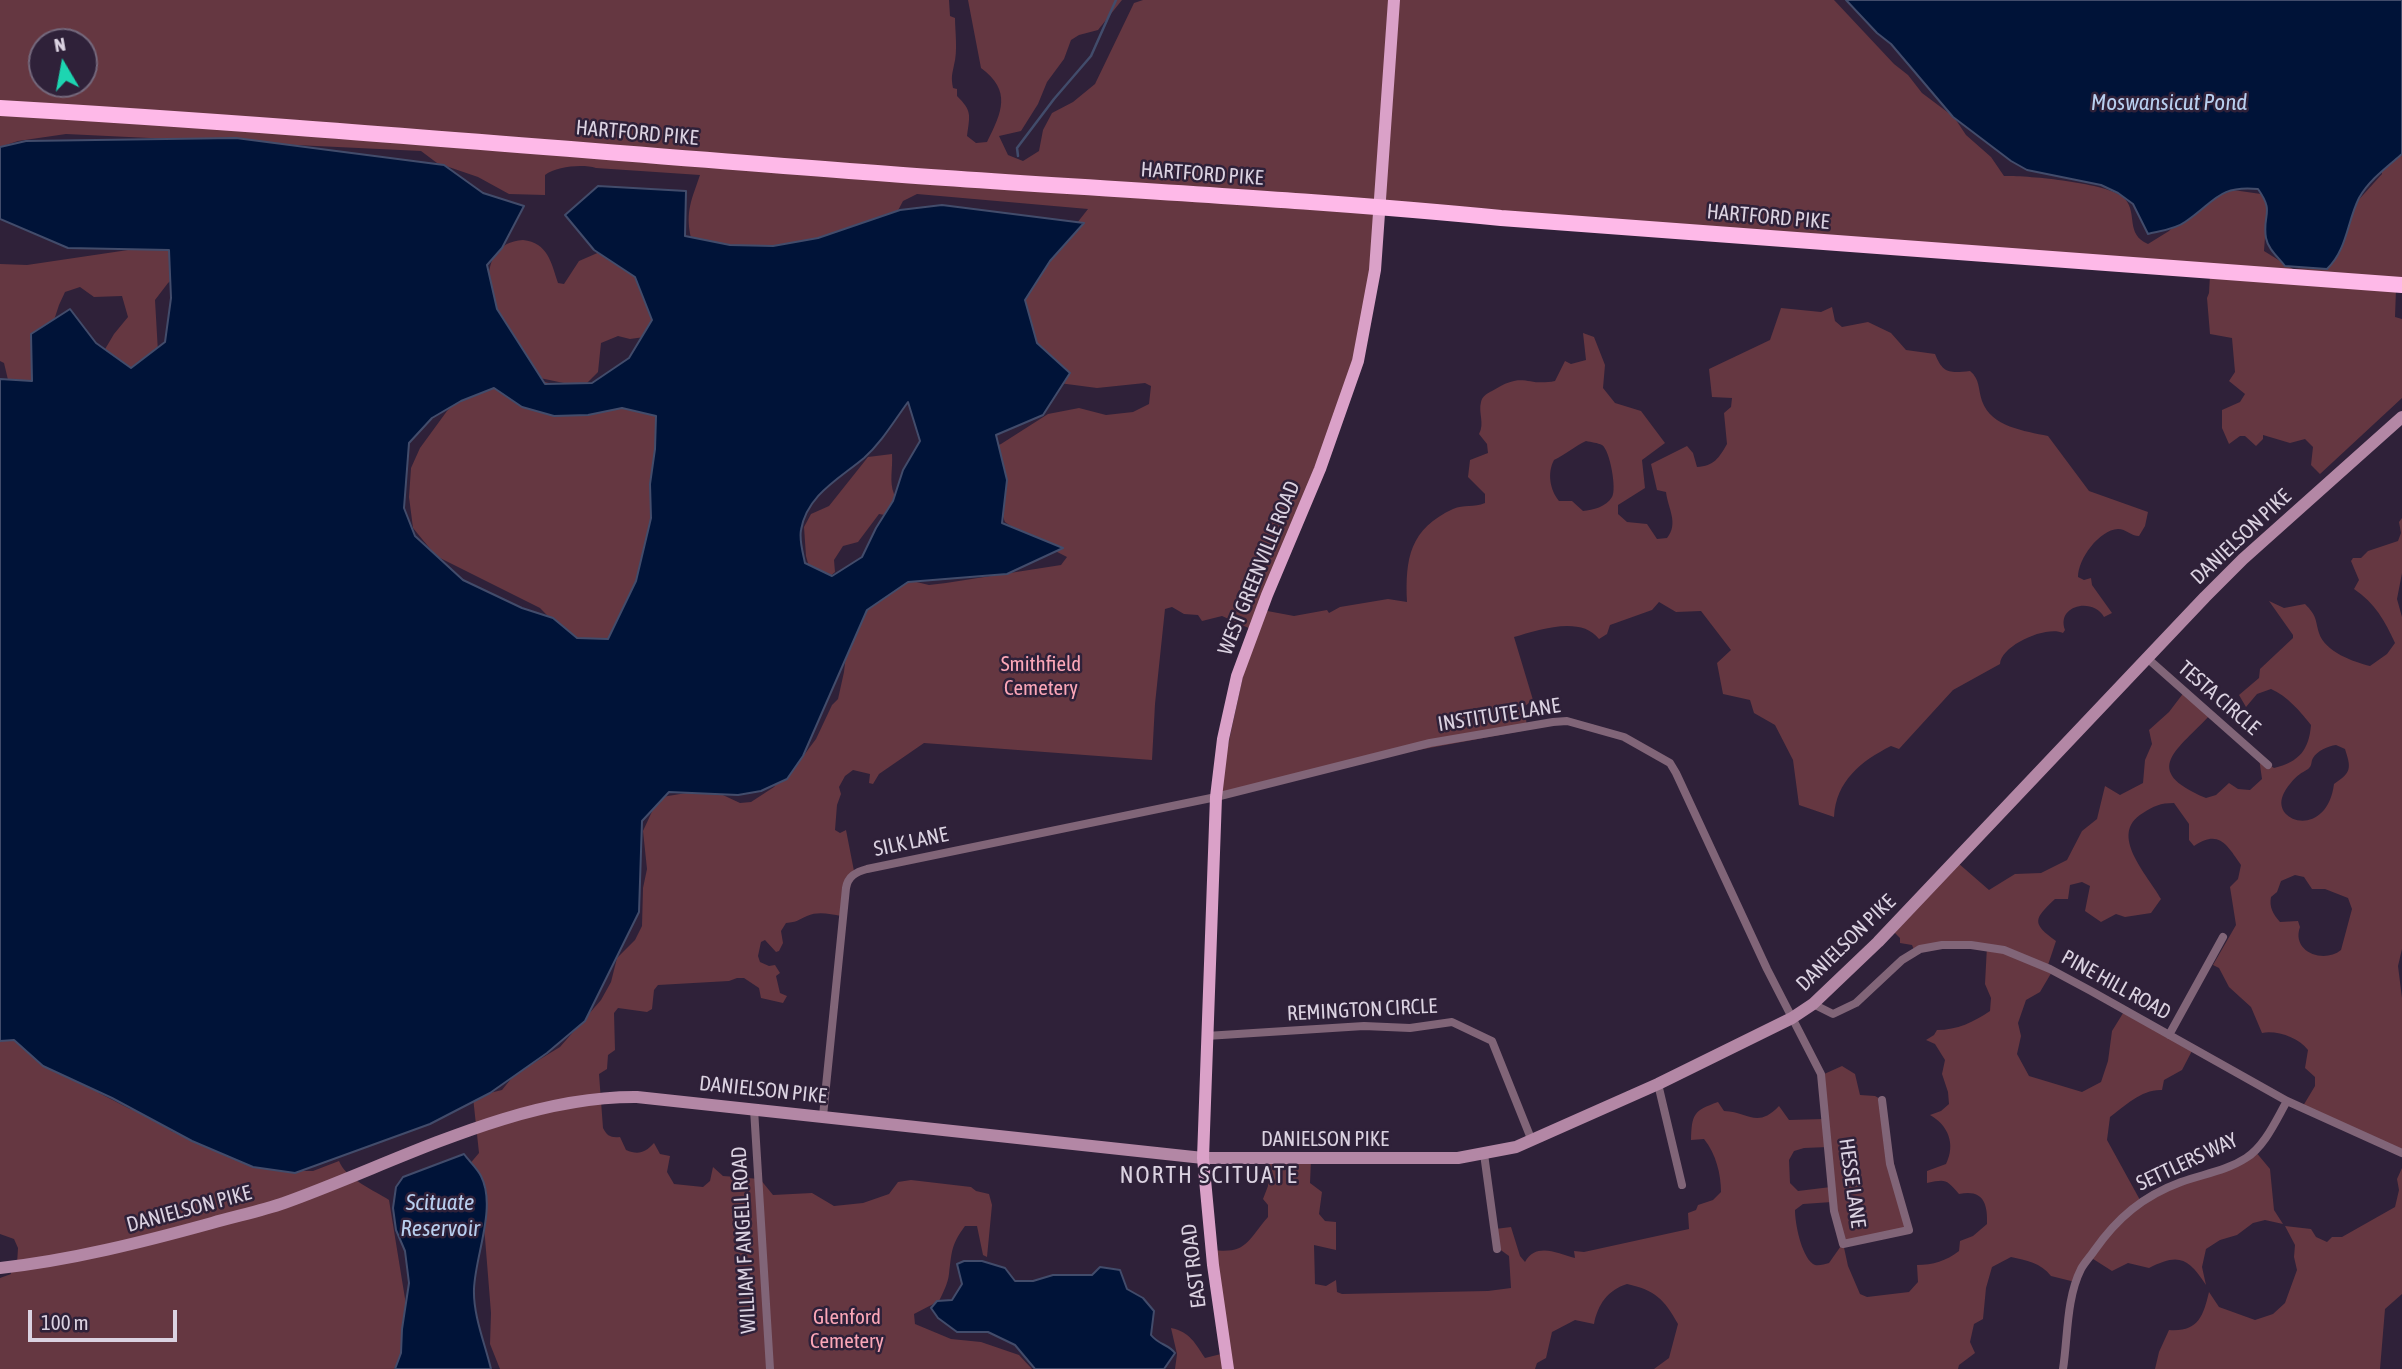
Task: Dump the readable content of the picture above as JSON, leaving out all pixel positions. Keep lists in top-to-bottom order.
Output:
{
  "streets": {
    "highway": ["HARTFORD PIKE"],
    "main road": ["DANIELSON PIKE", "WEST GREENVILLE ROAD", "EAST ROAD"],
    "street": [
      "TESTA CIRCLE",
      "INSTITUTE LANE",
      "SILK LANE",
      "PINE HILL ROAD",
      "REMINGTON CIRCLE",
      "SETTLERS WAY",
      "HESSE LANE",
      "WILLIAM F ANGELL ROAD"
    ]
  },
  "crossings": [
    ["HARTFORD PIKE", "WEST GREENVILLE ROAD"],
    ["DANIELSON PIKE", "WEST GREENVILLE ROAD"],
    ["DANIELSON PIKE", "TESTA CIRCLE"],
    ["DANIELSON PIKE", "INSTITUTE LANE"],
    ["DANIELSON PIKE", "SILK LANE"],
    ["DANIELSON PIKE", "PINE HILL ROAD"],
    ["DANIELSON PIKE", "REMINGTON CIRCLE"],
    ["DANIELSON PIKE", "HESSE LANE"],
    ["DANIELSON PIKE", "WILLIAM F ANGELL ROAD"],
    ["DANIELSON PIKE", "EAST ROAD"],
    ["WEST GREENVILLE ROAD", "INSTITUTE LANE"],
    ["WEST GREENVILLE ROAD", "SILK LANE"],
    ["WEST GREENVILLE ROAD", "REMINGTON CIRCLE"],
    ["WEST GREENVILLE ROAD", "EAST ROAD"],
    ["INSTITUTE LANE", "SILK LANE"],
    ["INSTITUTE LANE", "HESSE LANE"],
    ["PINE HILL ROAD", "SETTLERS WAY"]
  ],
  "districts": ["NORTH SCITUATE"],
  "water": ["Moswansicut Pond", "Scituate Reservoir"],
  "parks": ["Smithfield Cemetery", "Glenford Cemetery"],
  "scale_bar": "100 m",
  "north": "top"
}
